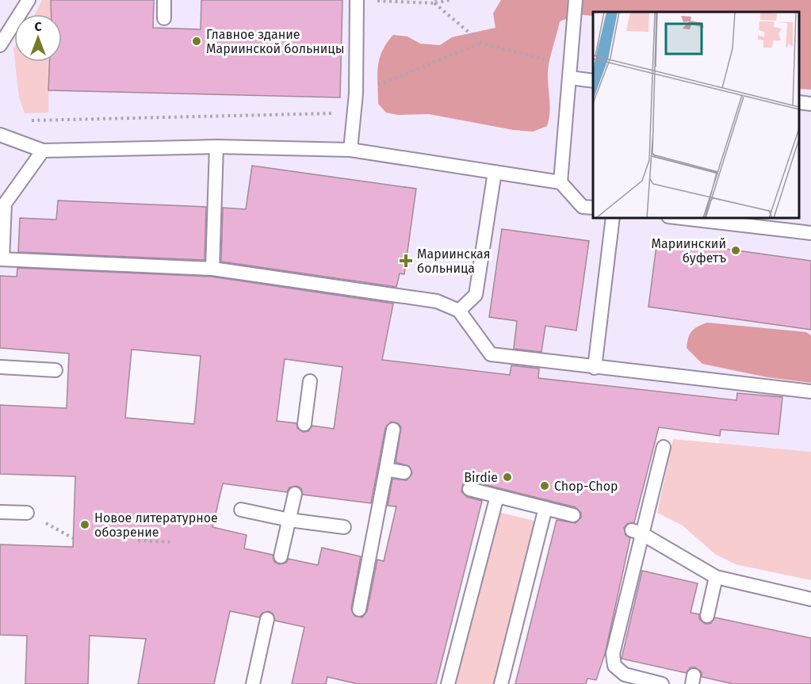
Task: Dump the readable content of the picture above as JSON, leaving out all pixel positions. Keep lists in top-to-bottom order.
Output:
{
  "places": {
    "other": [
      "Главное здание Мариинской больницы",
      "Мариинский буфетъ",
      "Birdie",
      "Chop-Chop",
      "Новое литературное обозрение"
    ],
    "health": ["Мариинская больница"]
  },
  "north": "top"
}
